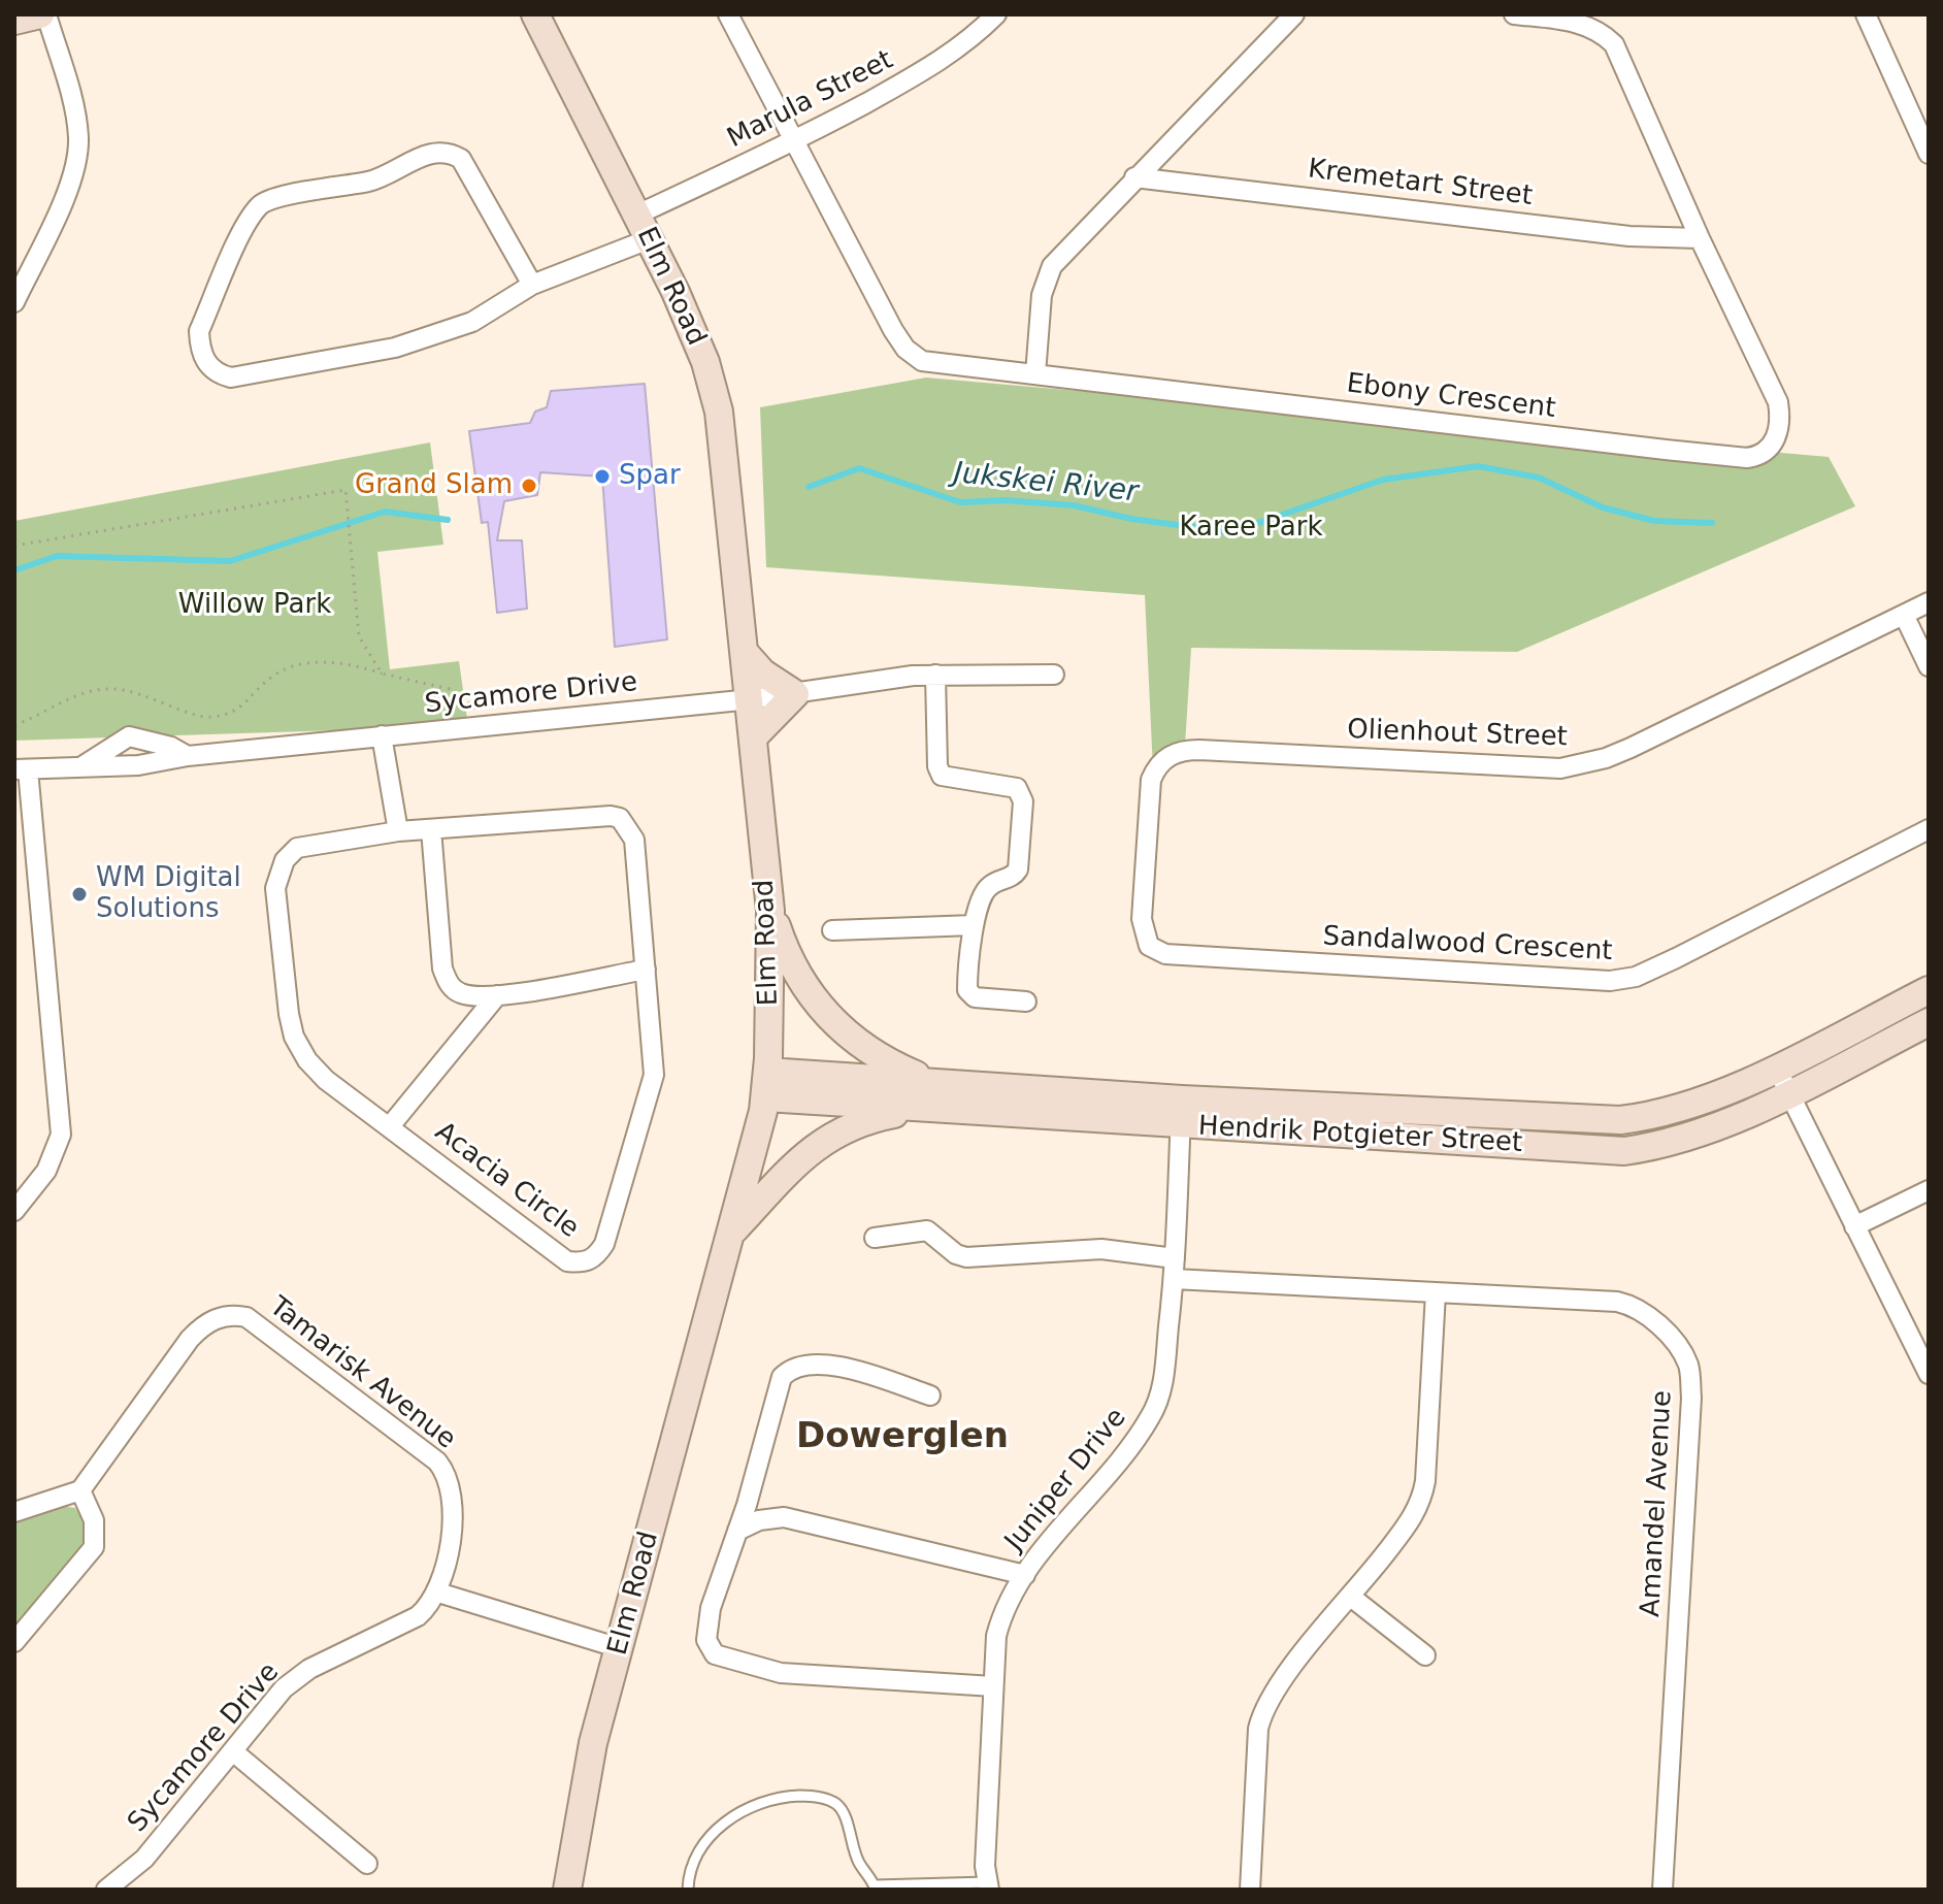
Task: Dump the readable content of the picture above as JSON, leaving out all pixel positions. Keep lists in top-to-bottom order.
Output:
{
  "streets": {
    "street": [
      "Marula Street",
      "Kremetart Street",
      "Elm Road",
      "Ebony Crescent",
      "Sycamore Drive",
      "Olienhout Street",
      "Sandalwood Crescent",
      "Hendrik Potgieter Street",
      "Acacia Circle",
      "Tamarisk Avenue",
      "Juniper Drive",
      "Amandel Avenue"
    ]
  },
  "crossings": [
    ["Marula Street", "Elm Road"],
    ["Marula Street", "Ebony Crescent"],
    ["Kremetart Street", "Ebony Crescent"],
    ["Elm Road", "Sycamore Drive"],
    ["Elm Road", "Hendrik Potgieter Street"],
    ["Sycamore Drive", "Tamarisk Avenue"],
    ["Olienhout Street", "Sandalwood Crescent"],
    ["Hendrik Potgieter Street", "Juniper Drive"],
    ["Juniper Drive", "Amandel Avenue"]
  ],
  "districts": ["Dowerglen"],
  "water": ["Jukskei River"],
  "parks": ["Karee Park", "Willow Park"],
  "places": ["Spar", "Grand Slam", "WM Digital Solutions"]
}
